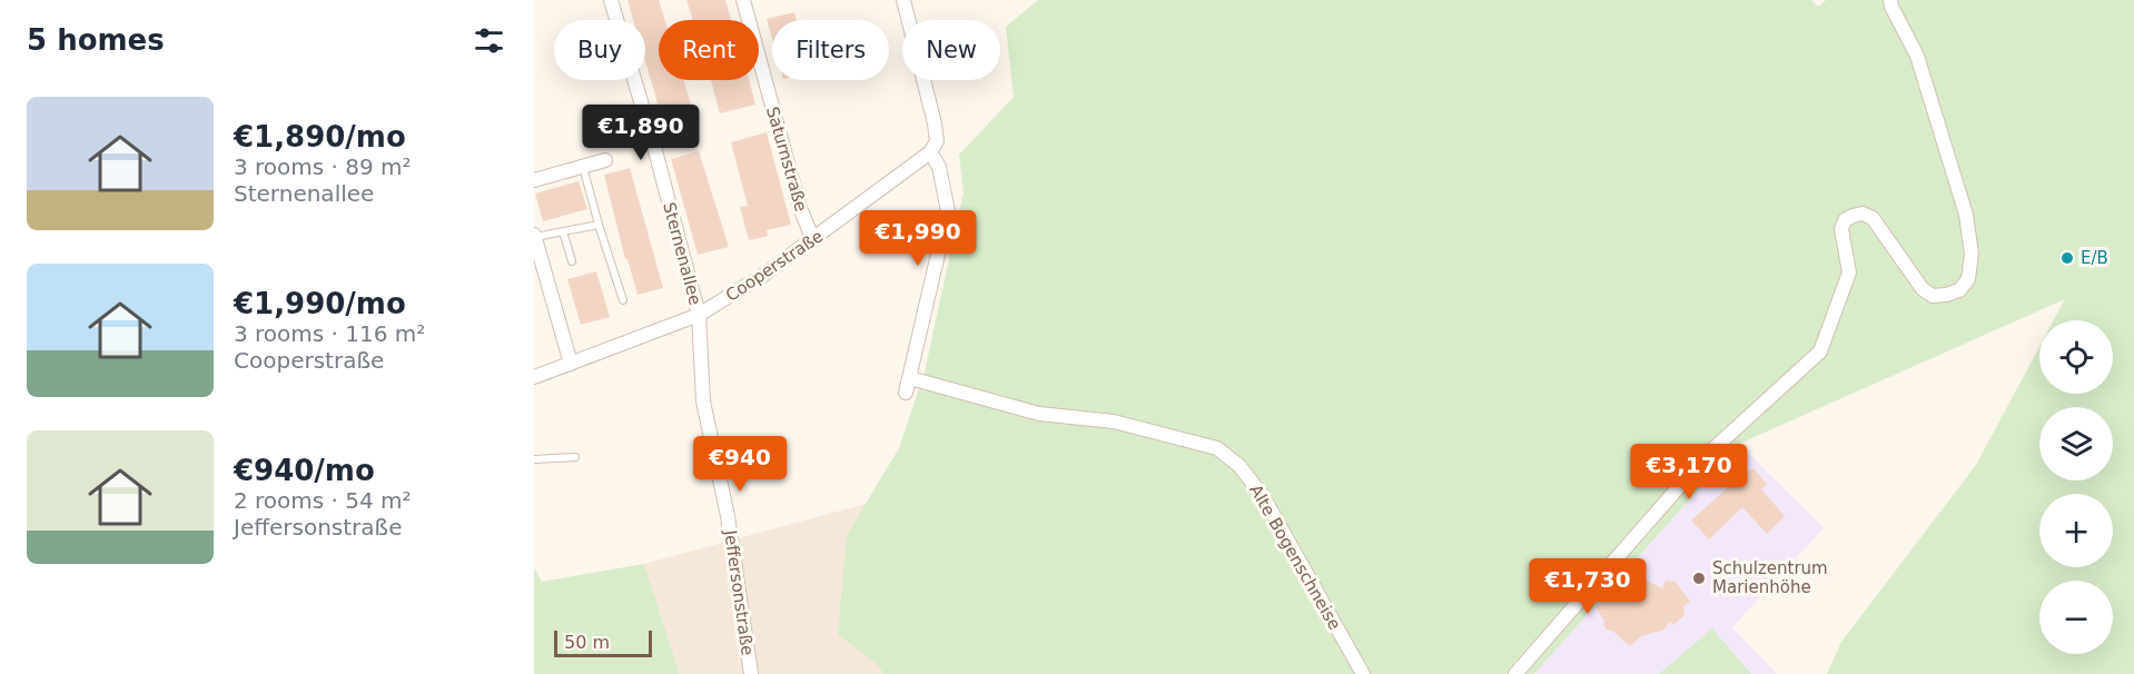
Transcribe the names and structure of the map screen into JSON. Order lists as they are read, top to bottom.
{
  "streets": {
    "street": [
      "Saturnstraße",
      "Sternenallee",
      "Cooperstraße",
      "Alte Bogenschneise",
      "Jeffersonstraße"
    ]
  },
  "crossings": [
    ["Saturnstraße", "Cooperstraße"],
    ["Sternenallee", "Cooperstraße"],
    ["Sternenallee", "Jeffersonstraße"],
    ["Cooperstraße", "Jeffersonstraße"]
  ],
  "places": ["E/B", "Schulzentrum Marienhöhe"],
  "scale_bar": "50 m",
  "page": {
    "heading": "5 homes",
    "chip": [
      "Buy",
      "Rent",
      "Filters",
      "New"
    ],
    "list": [
      {
        "name": "€1,890/mo",
        "note": "3 rooms · 89 m² · Sternenallee"
      },
      {
        "name": "€1,990/mo",
        "note": "3 rooms · 116 m² · Cooperstraße"
      },
      {
        "name": "€940/mo",
        "note": "2 rooms · 54 m² · Jeffersonstraße"
      }
    ],
    "price": [
      "€1,890",
      "€1,990",
      "€940",
      "€3,170",
      "€1,730"
    ],
    "map_buttons": ["+", "−"],
    "scale": "50 m"
  }
}
